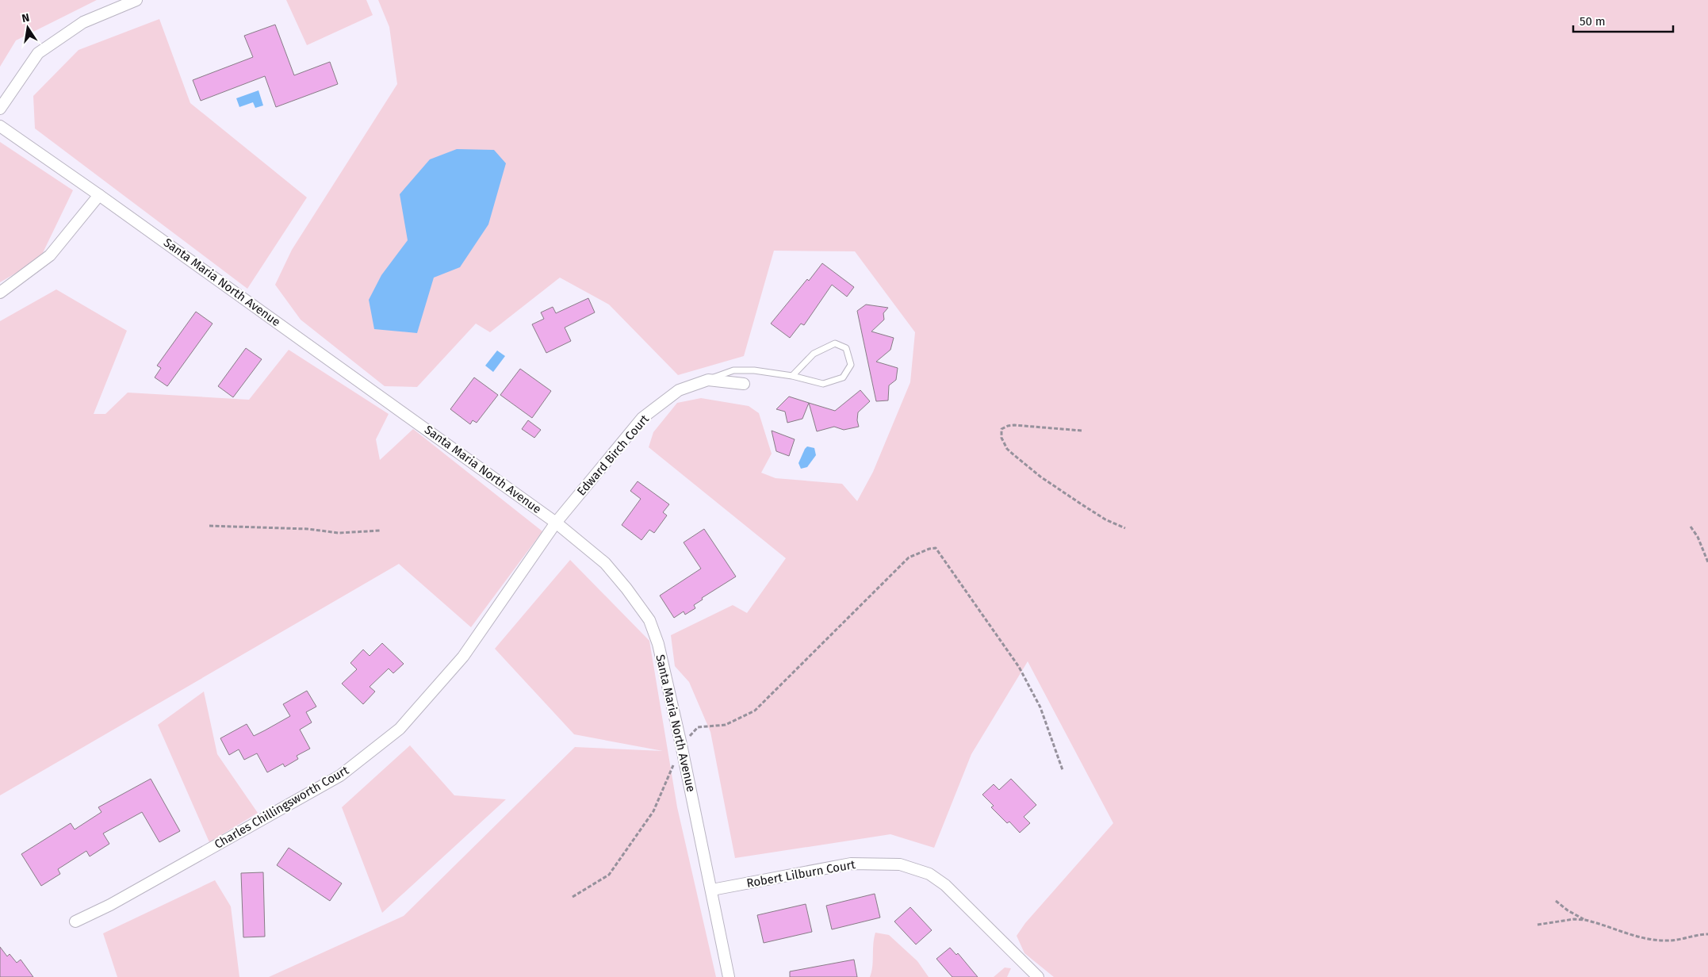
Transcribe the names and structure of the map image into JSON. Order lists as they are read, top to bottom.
{
  "streets": {
    "street": [
      "Santa Maria North Avenue",
      "Edward Birch Court",
      "Charles Chillingsworth Court",
      "Robert Lilburn Court"
    ]
  },
  "crossings": [
    ["Santa Maria North Avenue", "Edward Birch Court"],
    ["Santa Maria North Avenue", "Charles Chillingsworth Court"],
    ["Santa Maria North Avenue", "Robert Lilburn Court"],
    ["Edward Birch Court", "Charles Chillingsworth Court"]
  ],
  "scale_bar": "50 m",
  "north": "top"
}
